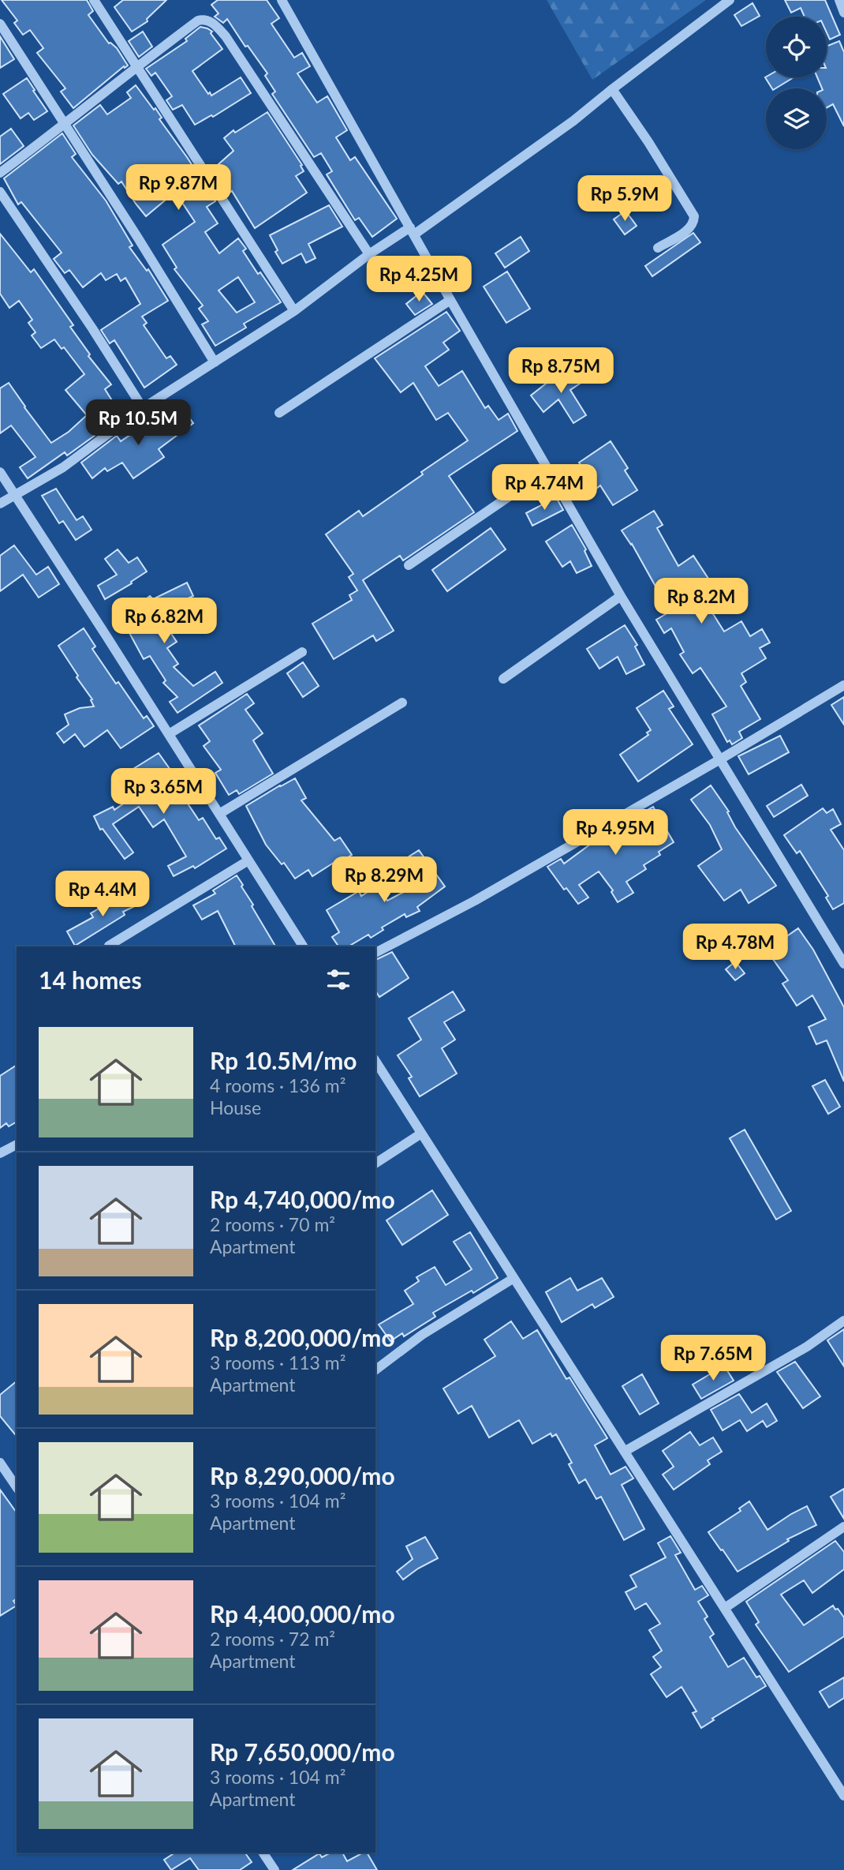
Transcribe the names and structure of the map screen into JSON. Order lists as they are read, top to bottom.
{
  "page": {
    "price": [
      "Rp 9.87M",
      "Rp 5.9M",
      "Rp 4.25M",
      "Rp 8.75M",
      "Rp 10.5M",
      "Rp 4.74M",
      "Rp 8.2M",
      "Rp 6.82M",
      "Rp 3.65M",
      "Rp 4.95M",
      "Rp 8.29M",
      "Rp 4.4M",
      "Rp 4.78M",
      "Rp 7.65M"
    ],
    "heading": "14 homes",
    "list": [
      {
        "name": "Rp 10.5M/mo",
        "note": "4 rooms · 136 m² · House"
      },
      {
        "name": "Rp 4,740,000/mo",
        "note": "2 rooms · 70 m² · Apartment"
      },
      {
        "name": "Rp 8,200,000/mo",
        "note": "3 rooms · 113 m² · Apartment"
      },
      {
        "name": "Rp 8,290,000/mo",
        "note": "3 rooms · 104 m² · Apartment"
      },
      {
        "name": "Rp 4,400,000/mo",
        "note": "2 rooms · 72 m² · Apartment"
      },
      {
        "name": "Rp 7,650,000/mo",
        "note": "3 rooms · 104 m² · Apartment"
      }
    ]
  }
}
